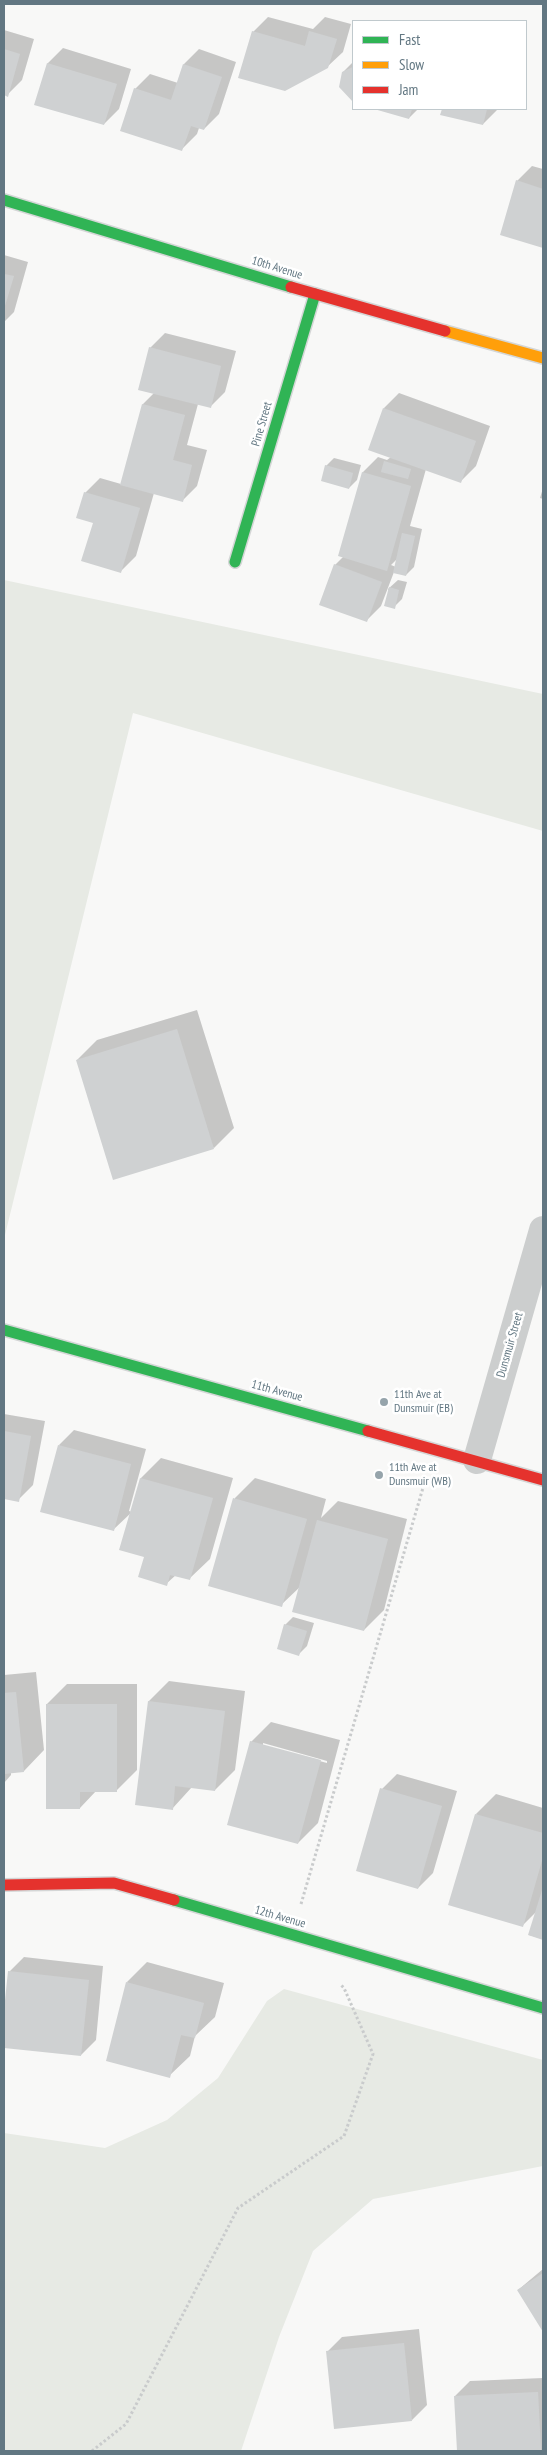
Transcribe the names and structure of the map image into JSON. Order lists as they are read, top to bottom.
{
  "streets": {
    "street": [
      "10th Avenue",
      "Pine Street",
      "Dunsmuir Street",
      "11th Avenue",
      "12th Avenue"
    ]
  },
  "crossings": [
    ["10th Avenue", "Pine Street"],
    ["Dunsmuir Street", "11th Avenue"]
  ],
  "places": ["11th Ave at Dunsmuir (EB)", "11th Ave at Dunsmuir (WB)"],
  "legend": ["Fast", "Slow", "Jam"]
}
